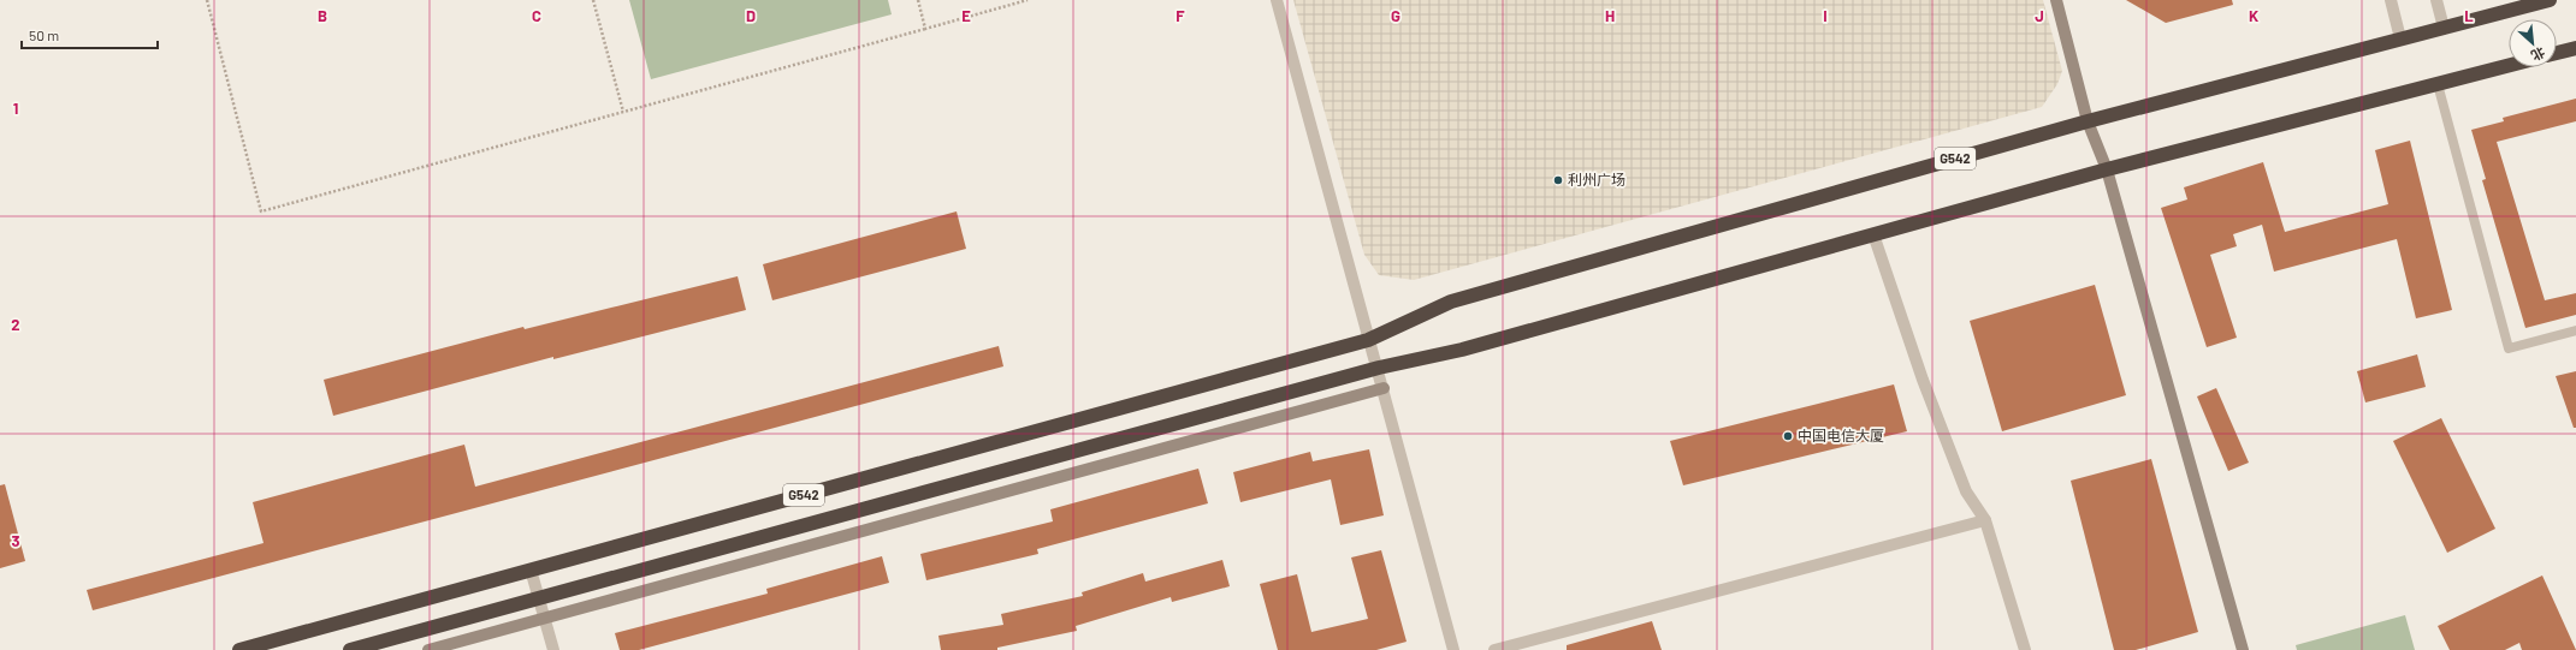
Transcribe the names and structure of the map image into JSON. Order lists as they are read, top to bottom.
{
  "streets": {
    "highway": ["G542"]
  },
  "places": ["利州广场", "中国电信大厦"],
  "scale_bar": "50 m",
  "north": "bottom right",
  "grid": {
    "columns": [
      "B",
      "C",
      "D",
      "E",
      "F",
      "G",
      "H",
      "I",
      "J",
      "K",
      "L"
    ],
    "rows": ["1", "2", "3"]
  }
}
